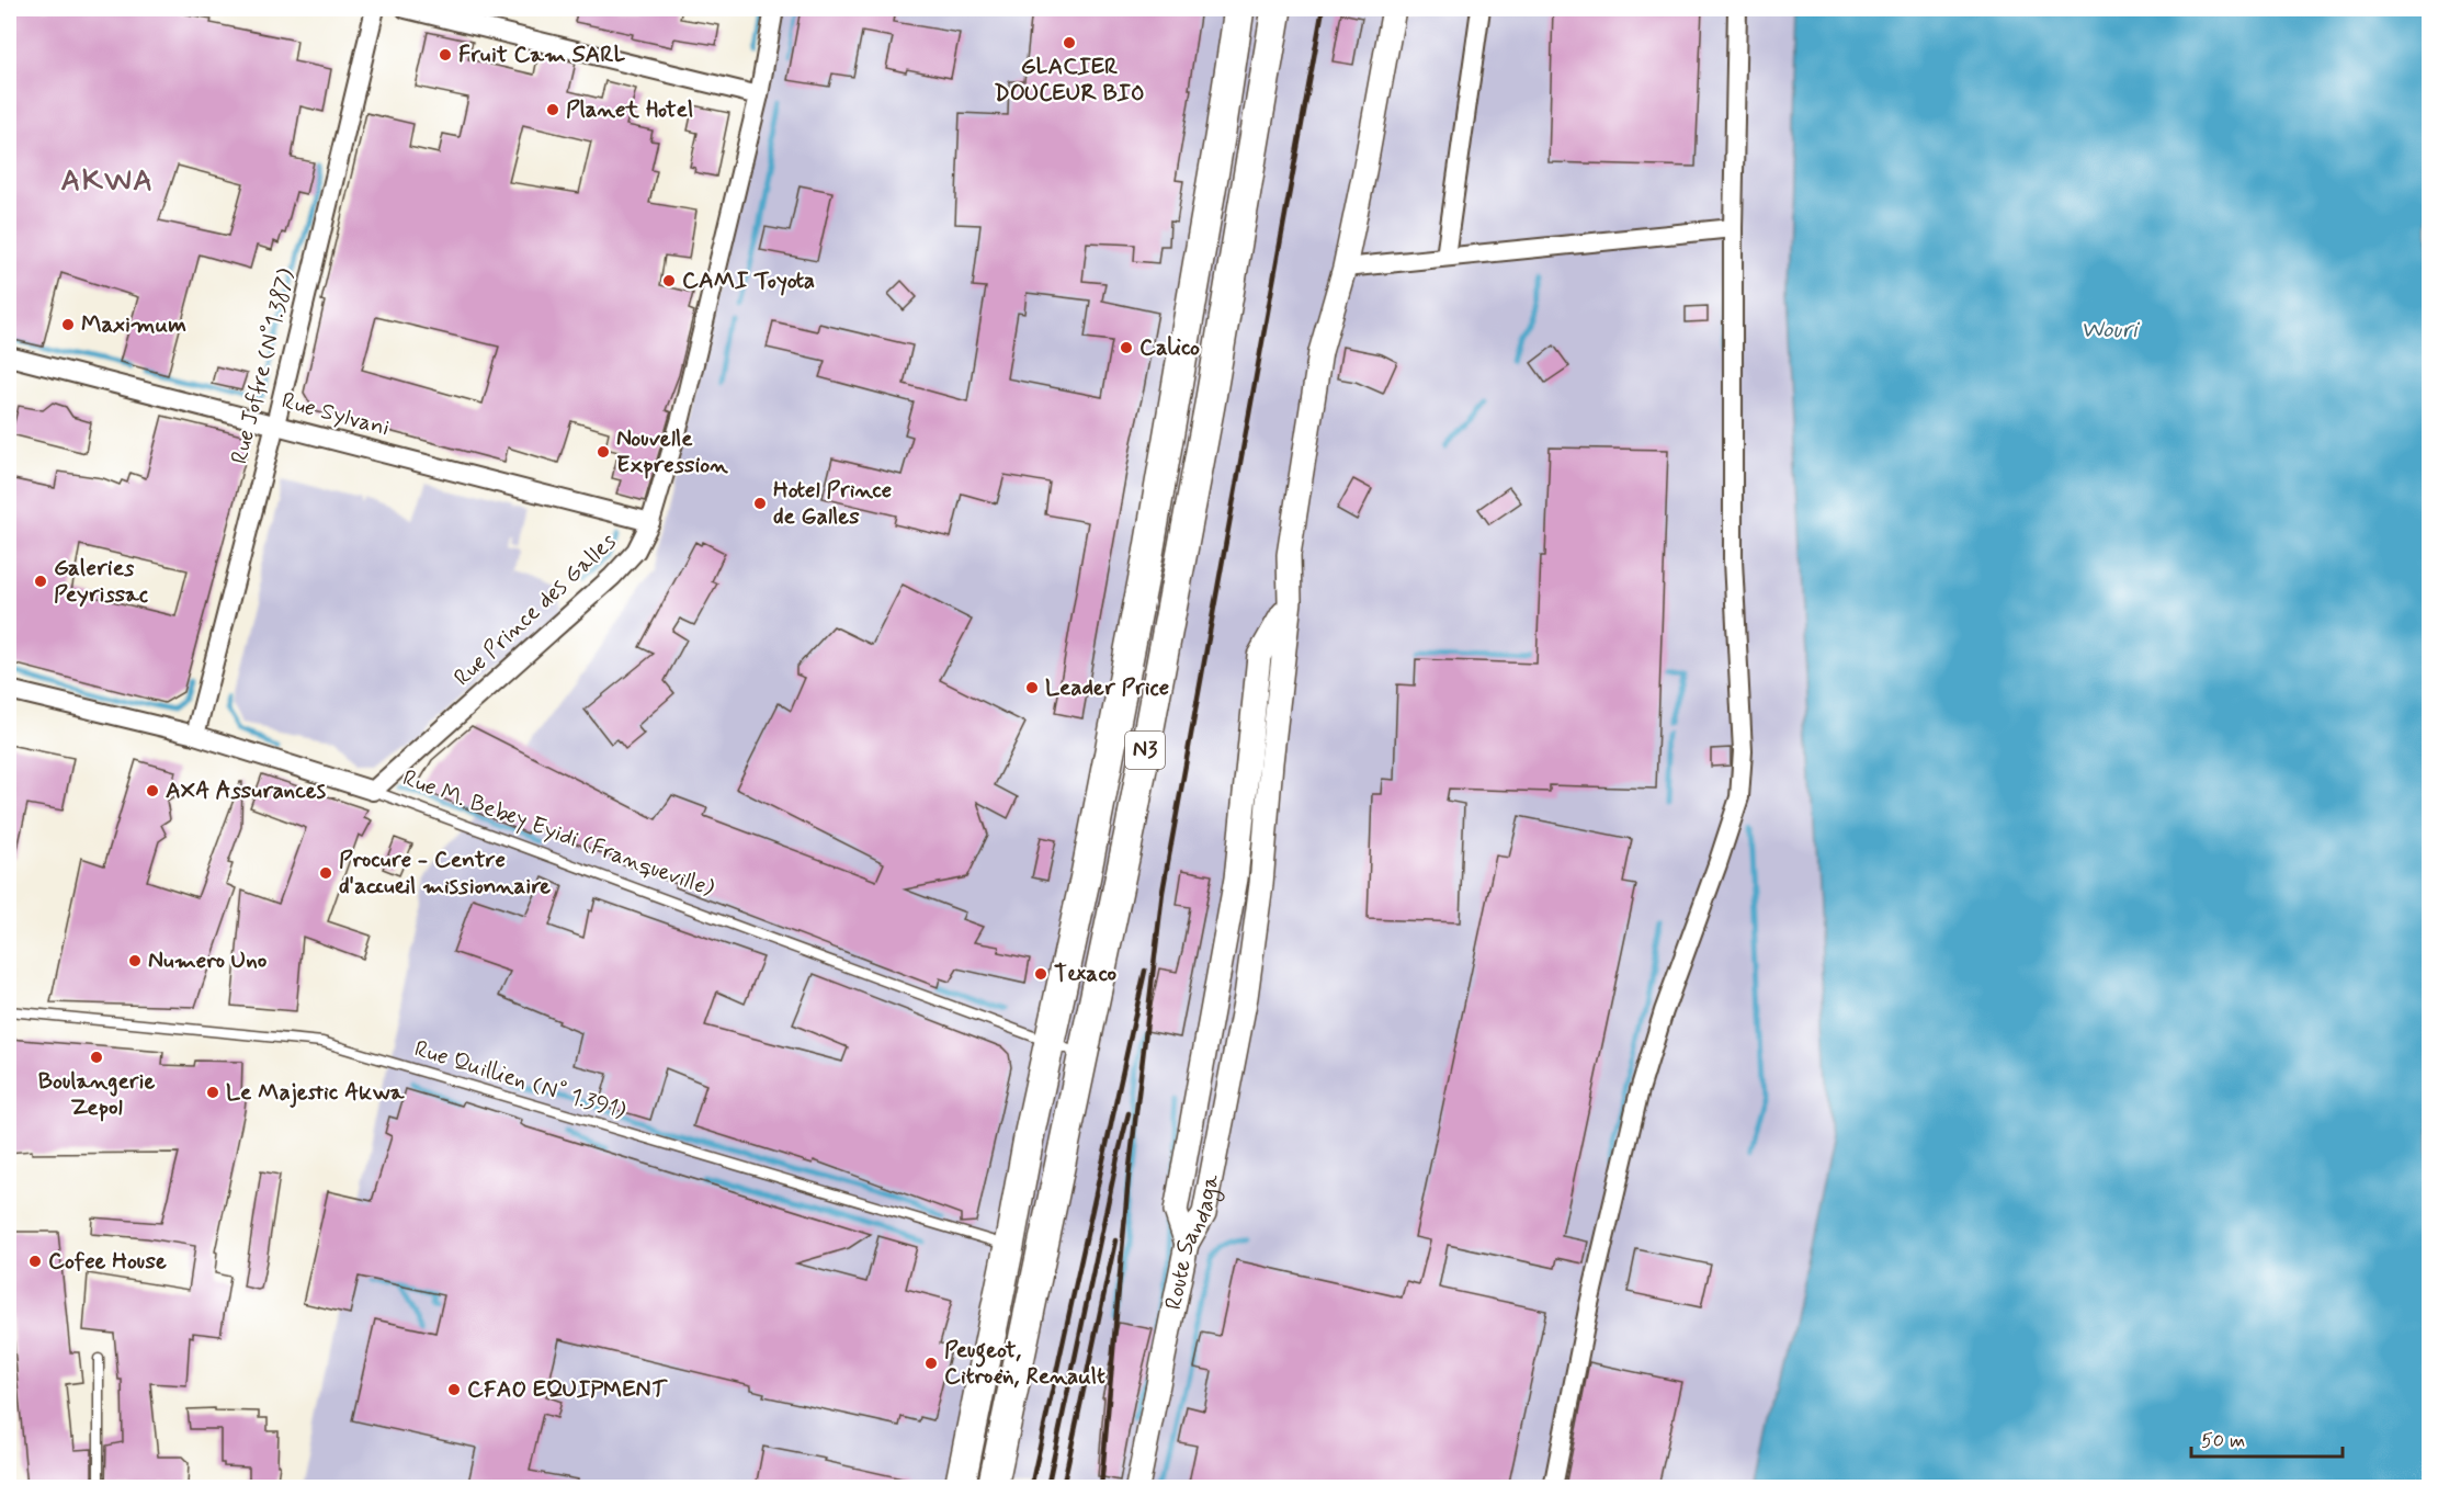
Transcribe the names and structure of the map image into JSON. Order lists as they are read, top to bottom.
{
  "streets": {
    "highway": ["N3"],
    "street": [
      "Rue Joffre (N°1.387)",
      "Rue Sylvani",
      "Rue Prince des Galles",
      "Rue M. Bebey Eyidi (Franqueville)",
      "Route Sandaga"
    ],
    "lane": ["Rue Quillien (N° 1.391)"]
  },
  "crossings": [
    ["Rue Joffre (N°1.387)", "Rue Sylvani"],
    ["Rue Joffre (N°1.387)", "Rue M. Bebey Eyidi (Franqueville)"],
    ["Rue Sylvani", "Rue Prince des Galles"],
    ["Rue Prince des Galles", "Rue M. Bebey Eyidi (Franqueville)"],
    ["N3", "Rue M. Bebey Eyidi (Franqueville)"],
    ["N3", "Rue Quillien (N° 1.391)"]
  ],
  "districts": ["AKWA"],
  "water": ["Wouri"],
  "places": [
    "GLACIER DOUCEUR BIO",
    "Fruit Cam SARL",
    "Planet Hotel",
    "CAMI Toyota",
    "Maximum",
    "Calico",
    "Nouvelle Expression",
    "Hotel Prince de Galles",
    "Galeries Peyrissac",
    "Leader Price",
    "AXA Assurances",
    "Procure - Centre d'accueil missionnaire",
    "Numero Uno",
    "Texaco",
    "Boulangerie Zepol",
    "Le Majestic Akwa",
    "Cofee House",
    "Peugeot, Citroën, Renault",
    "CFAO EQUIPMENT"
  ],
  "scale_bar": "50 m"
}
